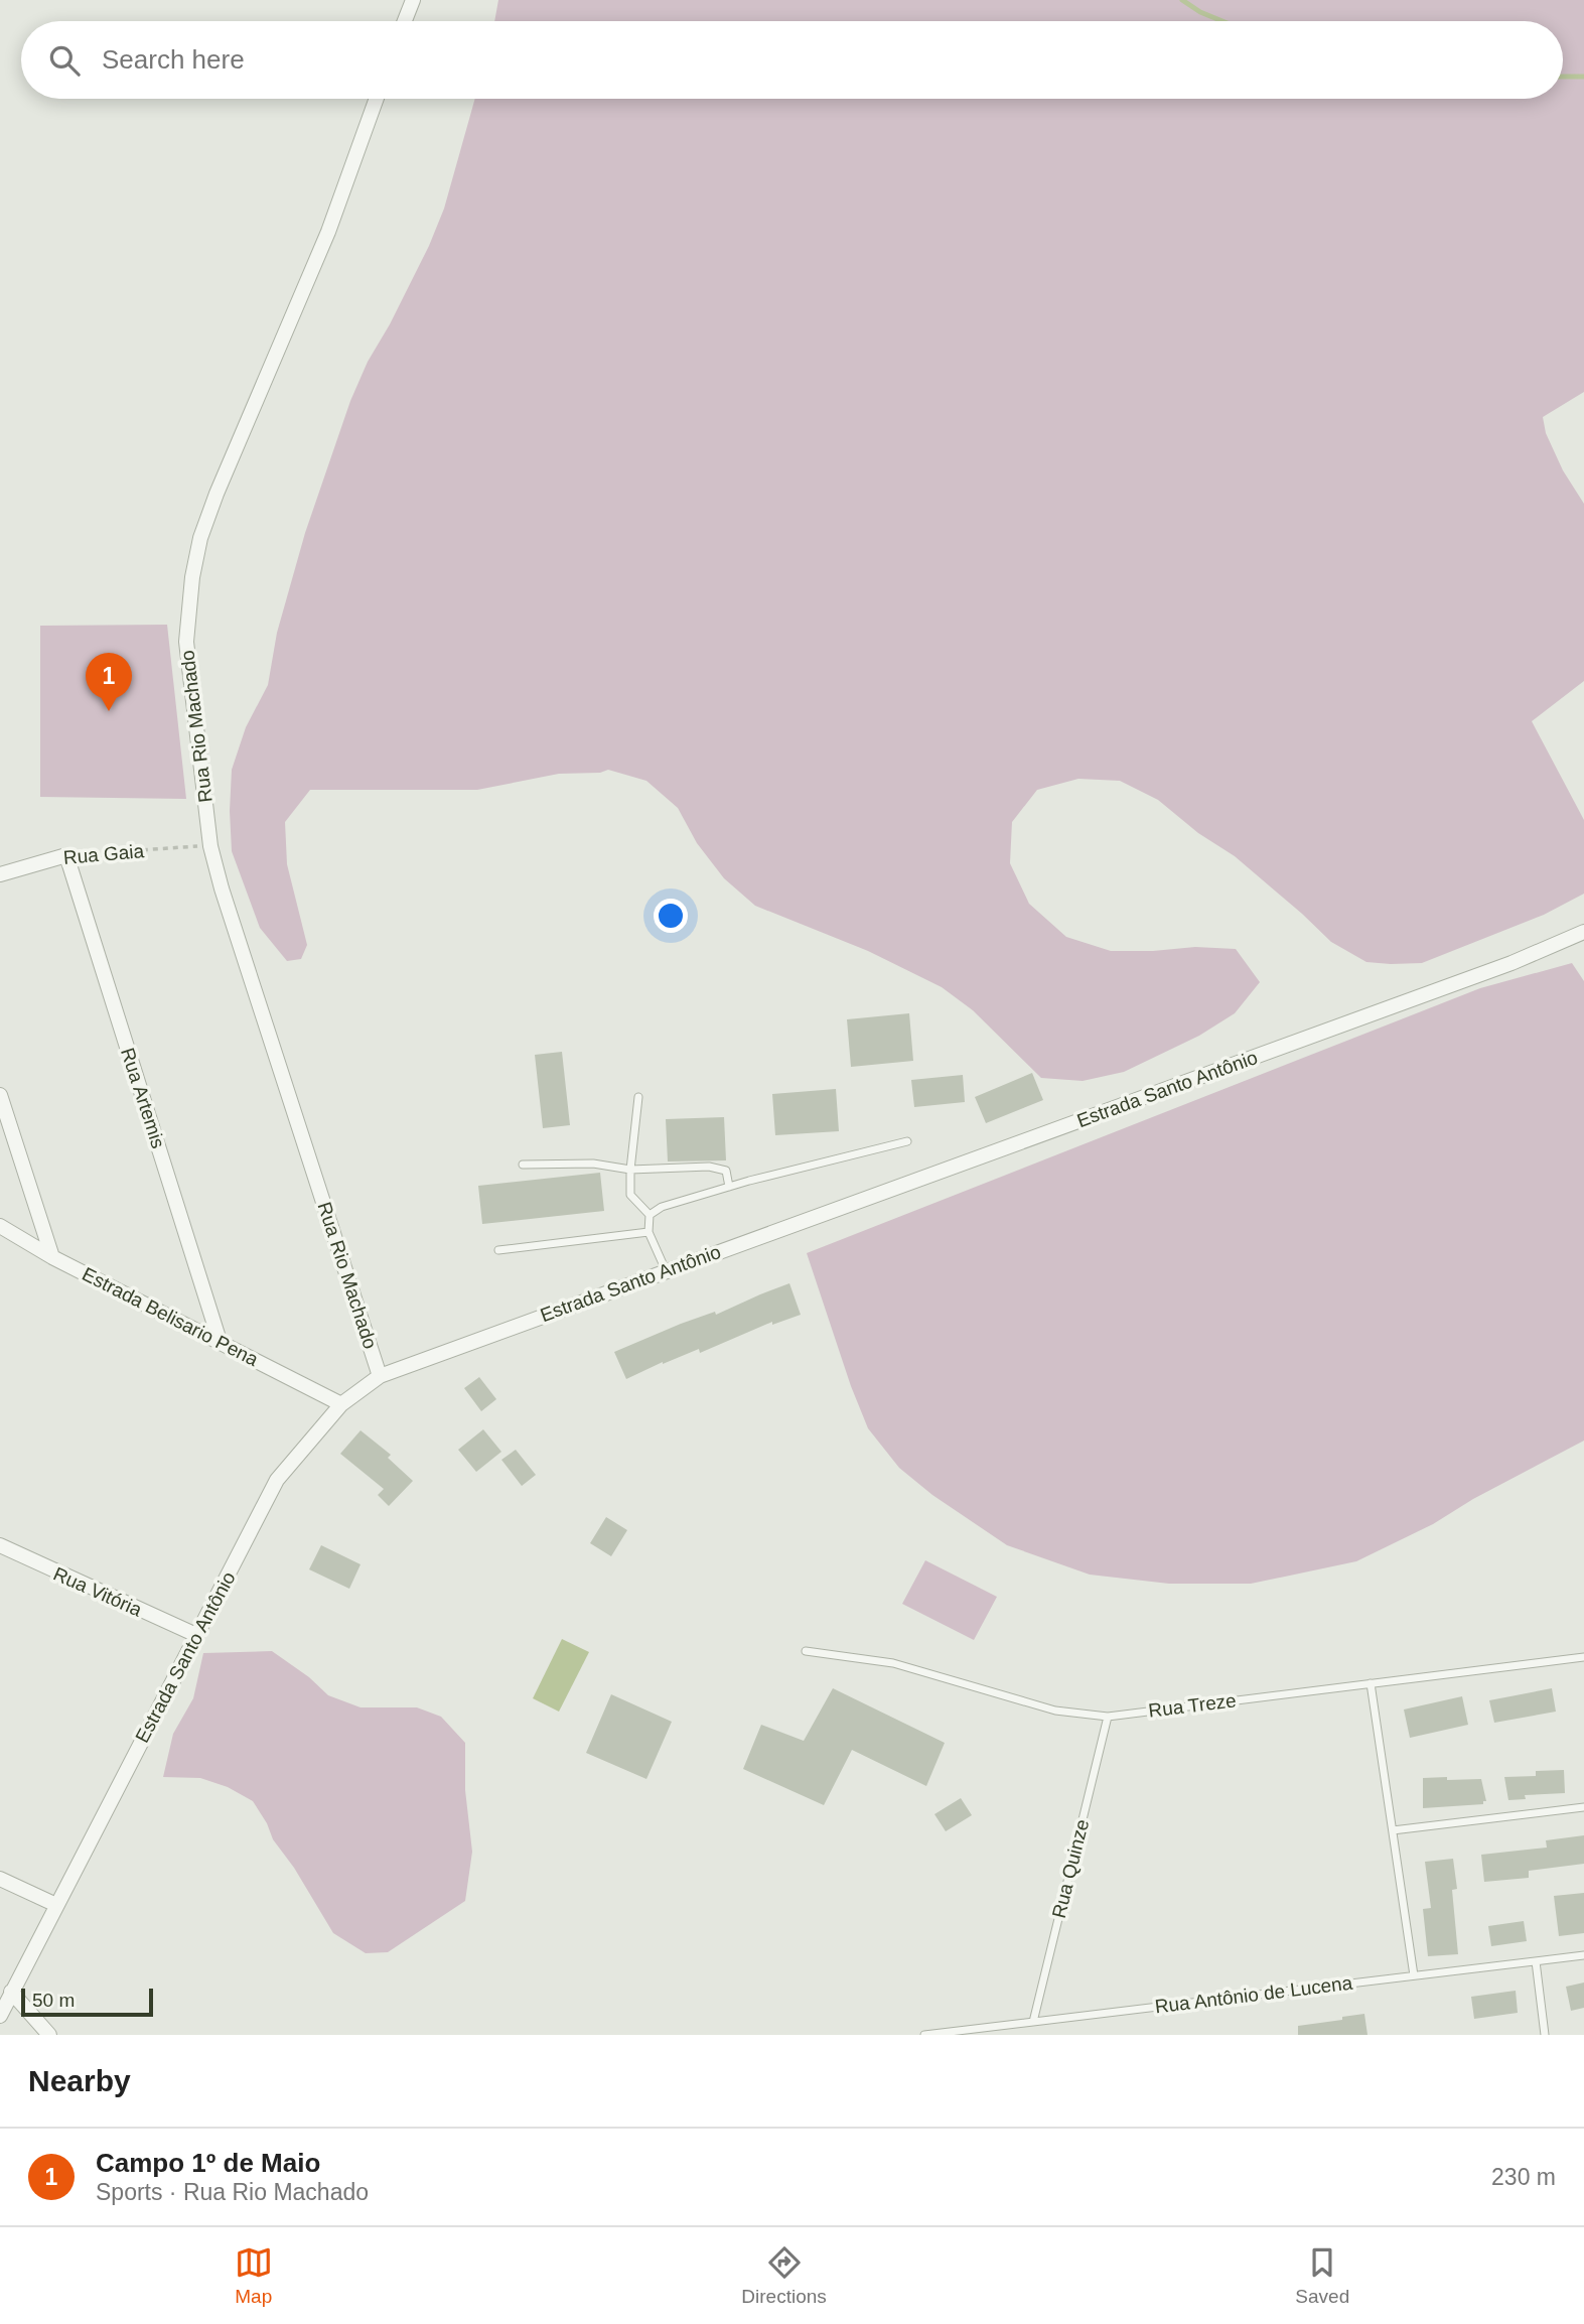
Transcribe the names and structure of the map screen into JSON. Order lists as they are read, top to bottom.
{
  "streets": {
    "street": [
      "Rua Rio Machado",
      "Rua Gaia",
      "Estrada Santo Antônio",
      "Rua Artemis",
      "Estrada Belisario Pena",
      "Rua Vitória"
    ],
    "lane": ["Rua Treze", "Rua Quinze", "Rua Antônio de Lucena"]
  },
  "crossings": [
    ["Rua Rio Machado", "Rua Gaia"],
    ["Rua Rio Machado", "Estrada Santo Antônio"],
    ["Rua Gaia", "Rua Artemis"],
    ["Estrada Santo Antônio", "Estrada Belisario Pena"],
    ["Estrada Santo Antônio", "Rua Vitória"],
    ["Rua Artemis", "Estrada Belisario Pena"],
    ["Rua Treze", "Rua Quinze"],
    ["Rua Quinze", "Rua Antônio de Lucena"]
  ],
  "scale_bar": "50 m",
  "page": {
    "search": "Search here",
    "pins": "1",
    "scale": "50 m",
    "heading": "Nearby",
    "list": [
      {
        "mark": "1",
        "name": "Campo 1º de Maio",
        "note": "Sports · Rua Rio Machado",
        "value": "230 m"
      }
    ],
    "nav": ["Map", "Directions", "Saved"]
  }
}
